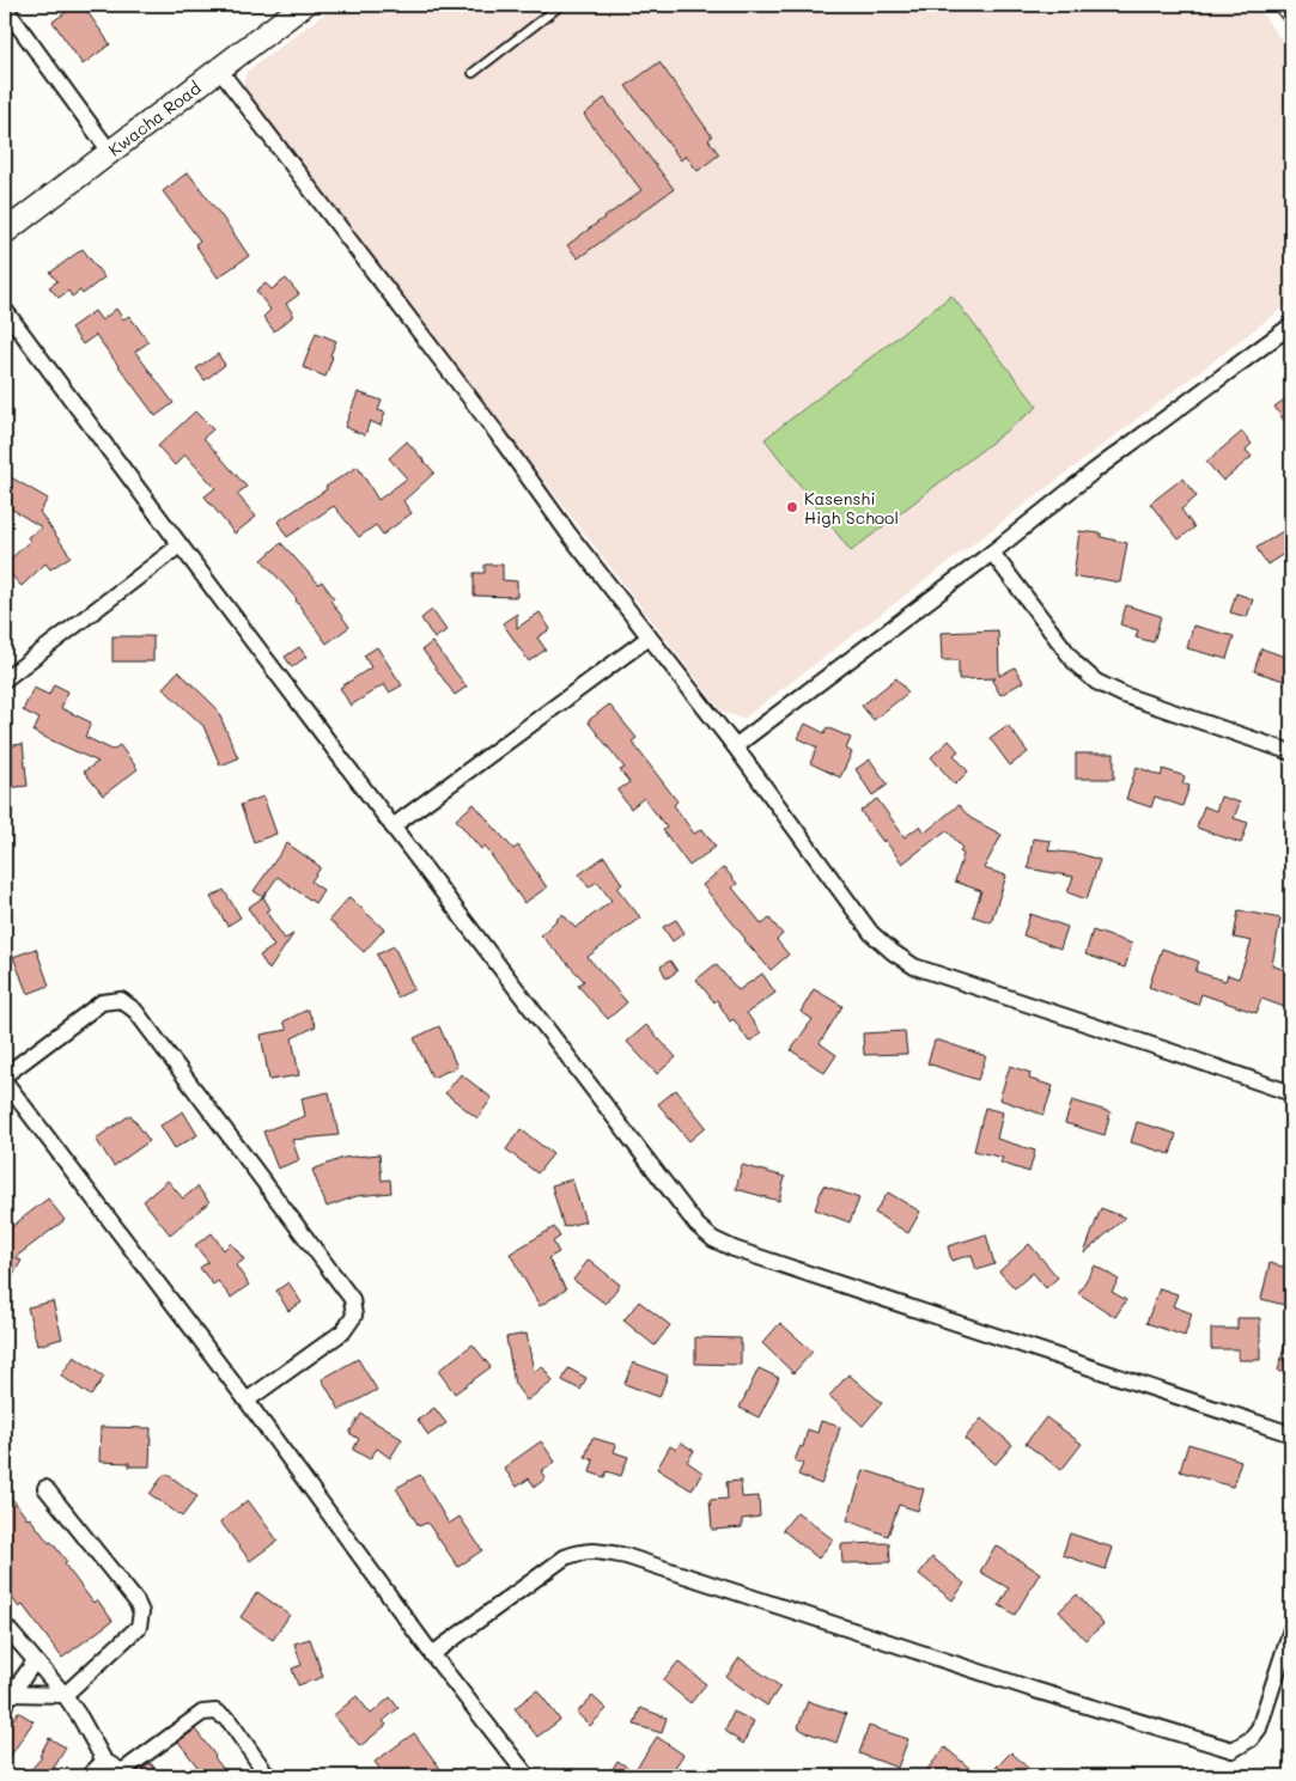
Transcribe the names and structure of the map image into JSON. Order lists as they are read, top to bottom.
{
  "streets": {
    "main road": ["Kwacha Road"]
  },
  "places": ["Kasenshi High School"]
}
